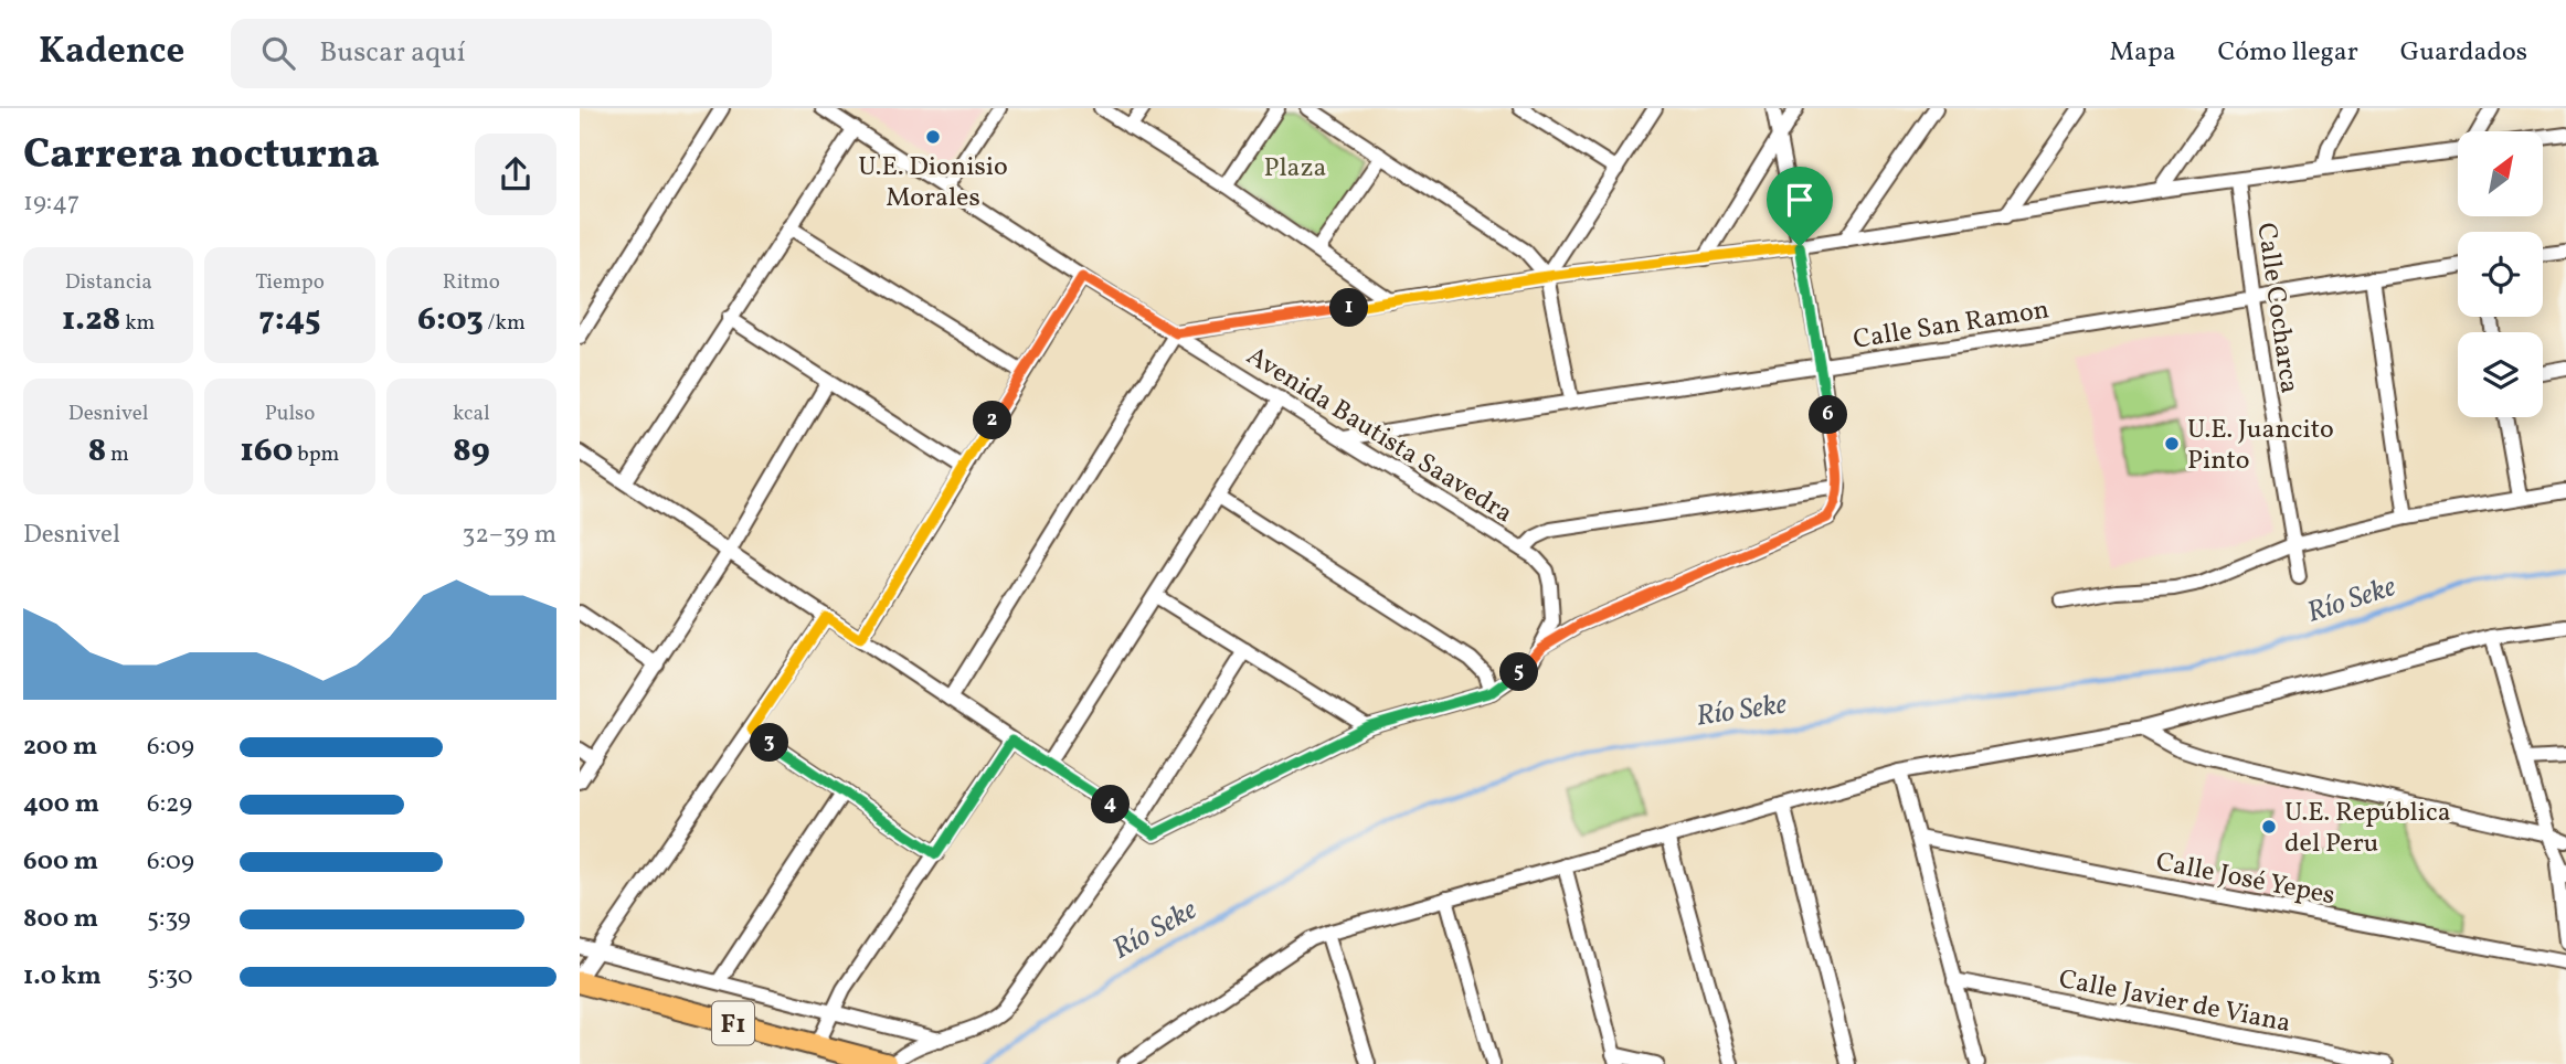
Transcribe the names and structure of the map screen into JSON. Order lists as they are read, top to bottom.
{
  "streets": {
    "highway": ["F1"],
    "street": [
      "Calle Cocharca",
      "Calle San Ramon",
      "Avenida Bautista Saavedra",
      "Calle José Yepes",
      "Calle Javier de Viana"
    ]
  },
  "crossings": [
    ["Calle Cocharca", "Calle San Ramon"],
    ["Calle San Ramon", "Avenida Bautista Saavedra"]
  ],
  "water": ["Río Seke"],
  "parks": ["Plaza"],
  "places": ["U.E. Dionisio Morales", "U.E. Juancito Pinto", "U.E. República del Peru"],
  "north": "top right",
  "page": {
    "header": "Kadence",
    "search": "Buscar aquí",
    "nav": ["Mapa", "Cómo llegar", "Guardados"],
    "heading": ["Carrera nocturna", "19:47"],
    "stats": [
      ["Distancia", "1.28 km"],
      ["Tiempo", "7:45"],
      ["Ritmo", "6:03 /km"],
      ["Desnivel", "8 m"],
      ["Pulso", "160 bpm"],
      ["kcal", "89"]
    ],
    "pins": [
      "1",
      "6",
      "2",
      "5",
      "3",
      "4"
    ],
    "chart": ["Desnivel", "32–39 m"],
    "list": [
      {
        "name": "200 m",
        "note": "6:09"
      },
      {
        "name": "400 m",
        "note": "6:29"
      },
      {
        "name": "600 m",
        "note": "6:09"
      },
      {
        "name": "800 m",
        "note": "5:39"
      },
      {
        "name": "1.0 km",
        "note": "5:30"
      }
    ]
  }
}
